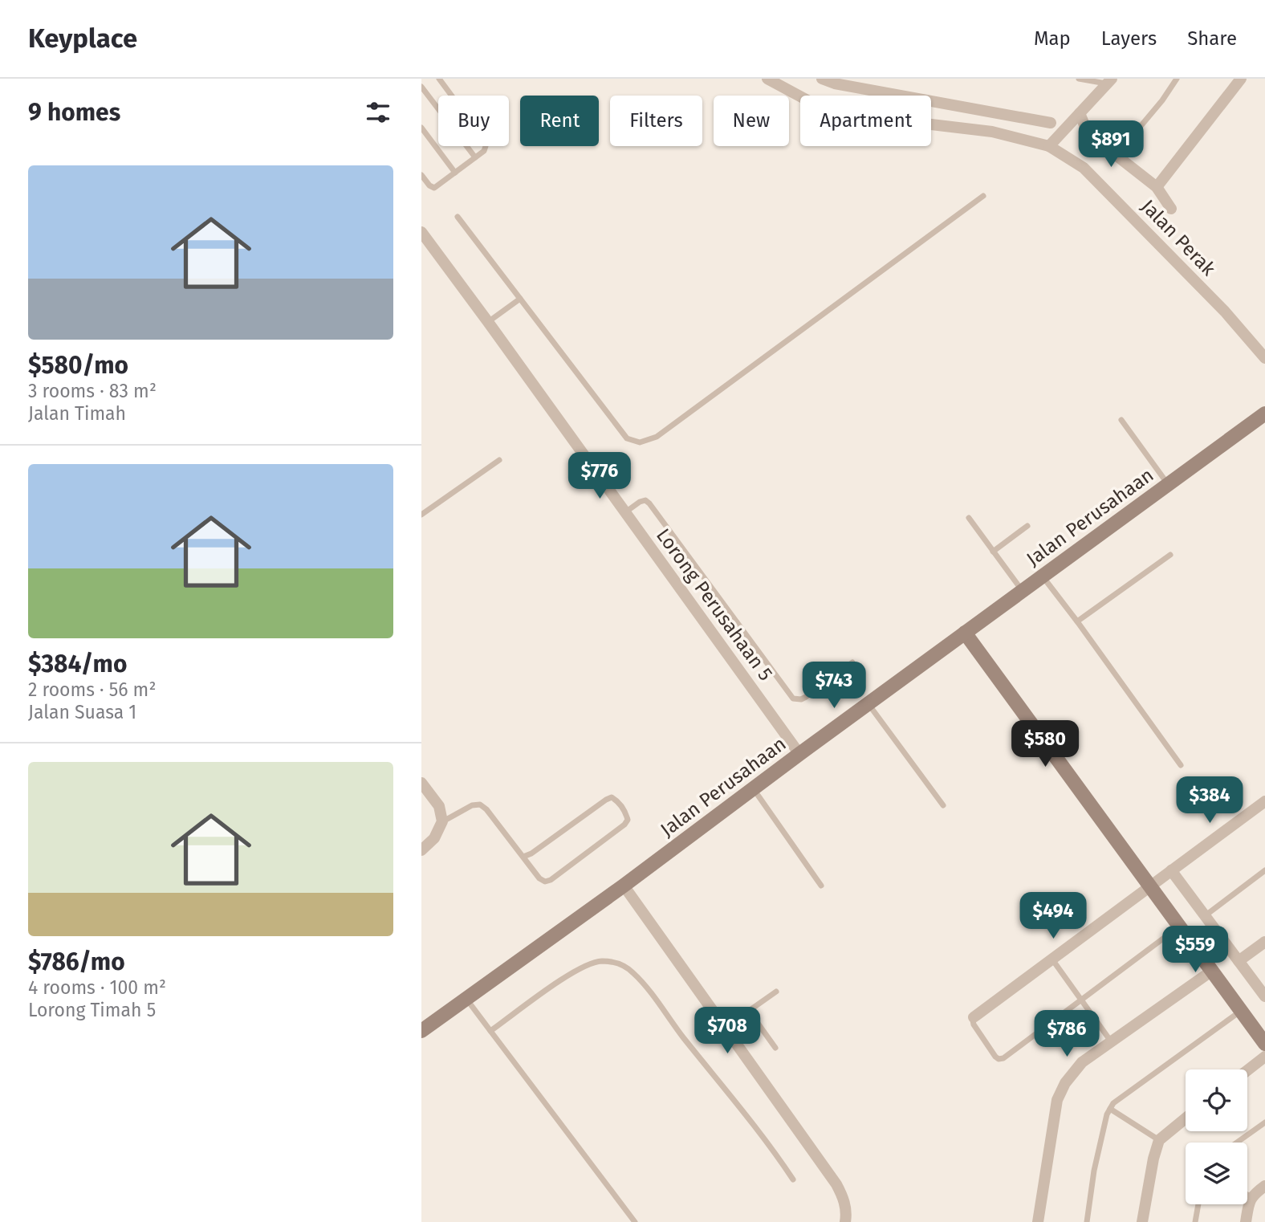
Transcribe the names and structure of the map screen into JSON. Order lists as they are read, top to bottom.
{
  "streets": {
    "main road": ["Jalan Perusahaan"],
    "street": ["Jalan Perak", "Lorong Perusahaan 5"]
  },
  "crossings": [
    ["Jalan Perusahaan", "Lorong Perusahaan 5"]
  ],
  "page": {
    "header": "Keyplace",
    "nav": ["Map", "Layers", "Share"],
    "heading": "9 homes",
    "chip": [
      "Buy",
      "Rent",
      "Filters",
      "New",
      "Apartment"
    ],
    "price": [
      "$891",
      "$776",
      "$743",
      "$580",
      "$384",
      "$494",
      "$559",
      "$708",
      "$786"
    ],
    "list": [
      {
        "name": "$580/mo",
        "note": "3 rooms · 83 m² · Jalan Timah"
      },
      {
        "name": "$384/mo",
        "note": "2 rooms · 56 m² · Jalan Suasa 1"
      },
      {
        "name": "$786/mo",
        "note": "4 rooms · 100 m² · Lorong Timah 5"
      }
    ]
  }
}
